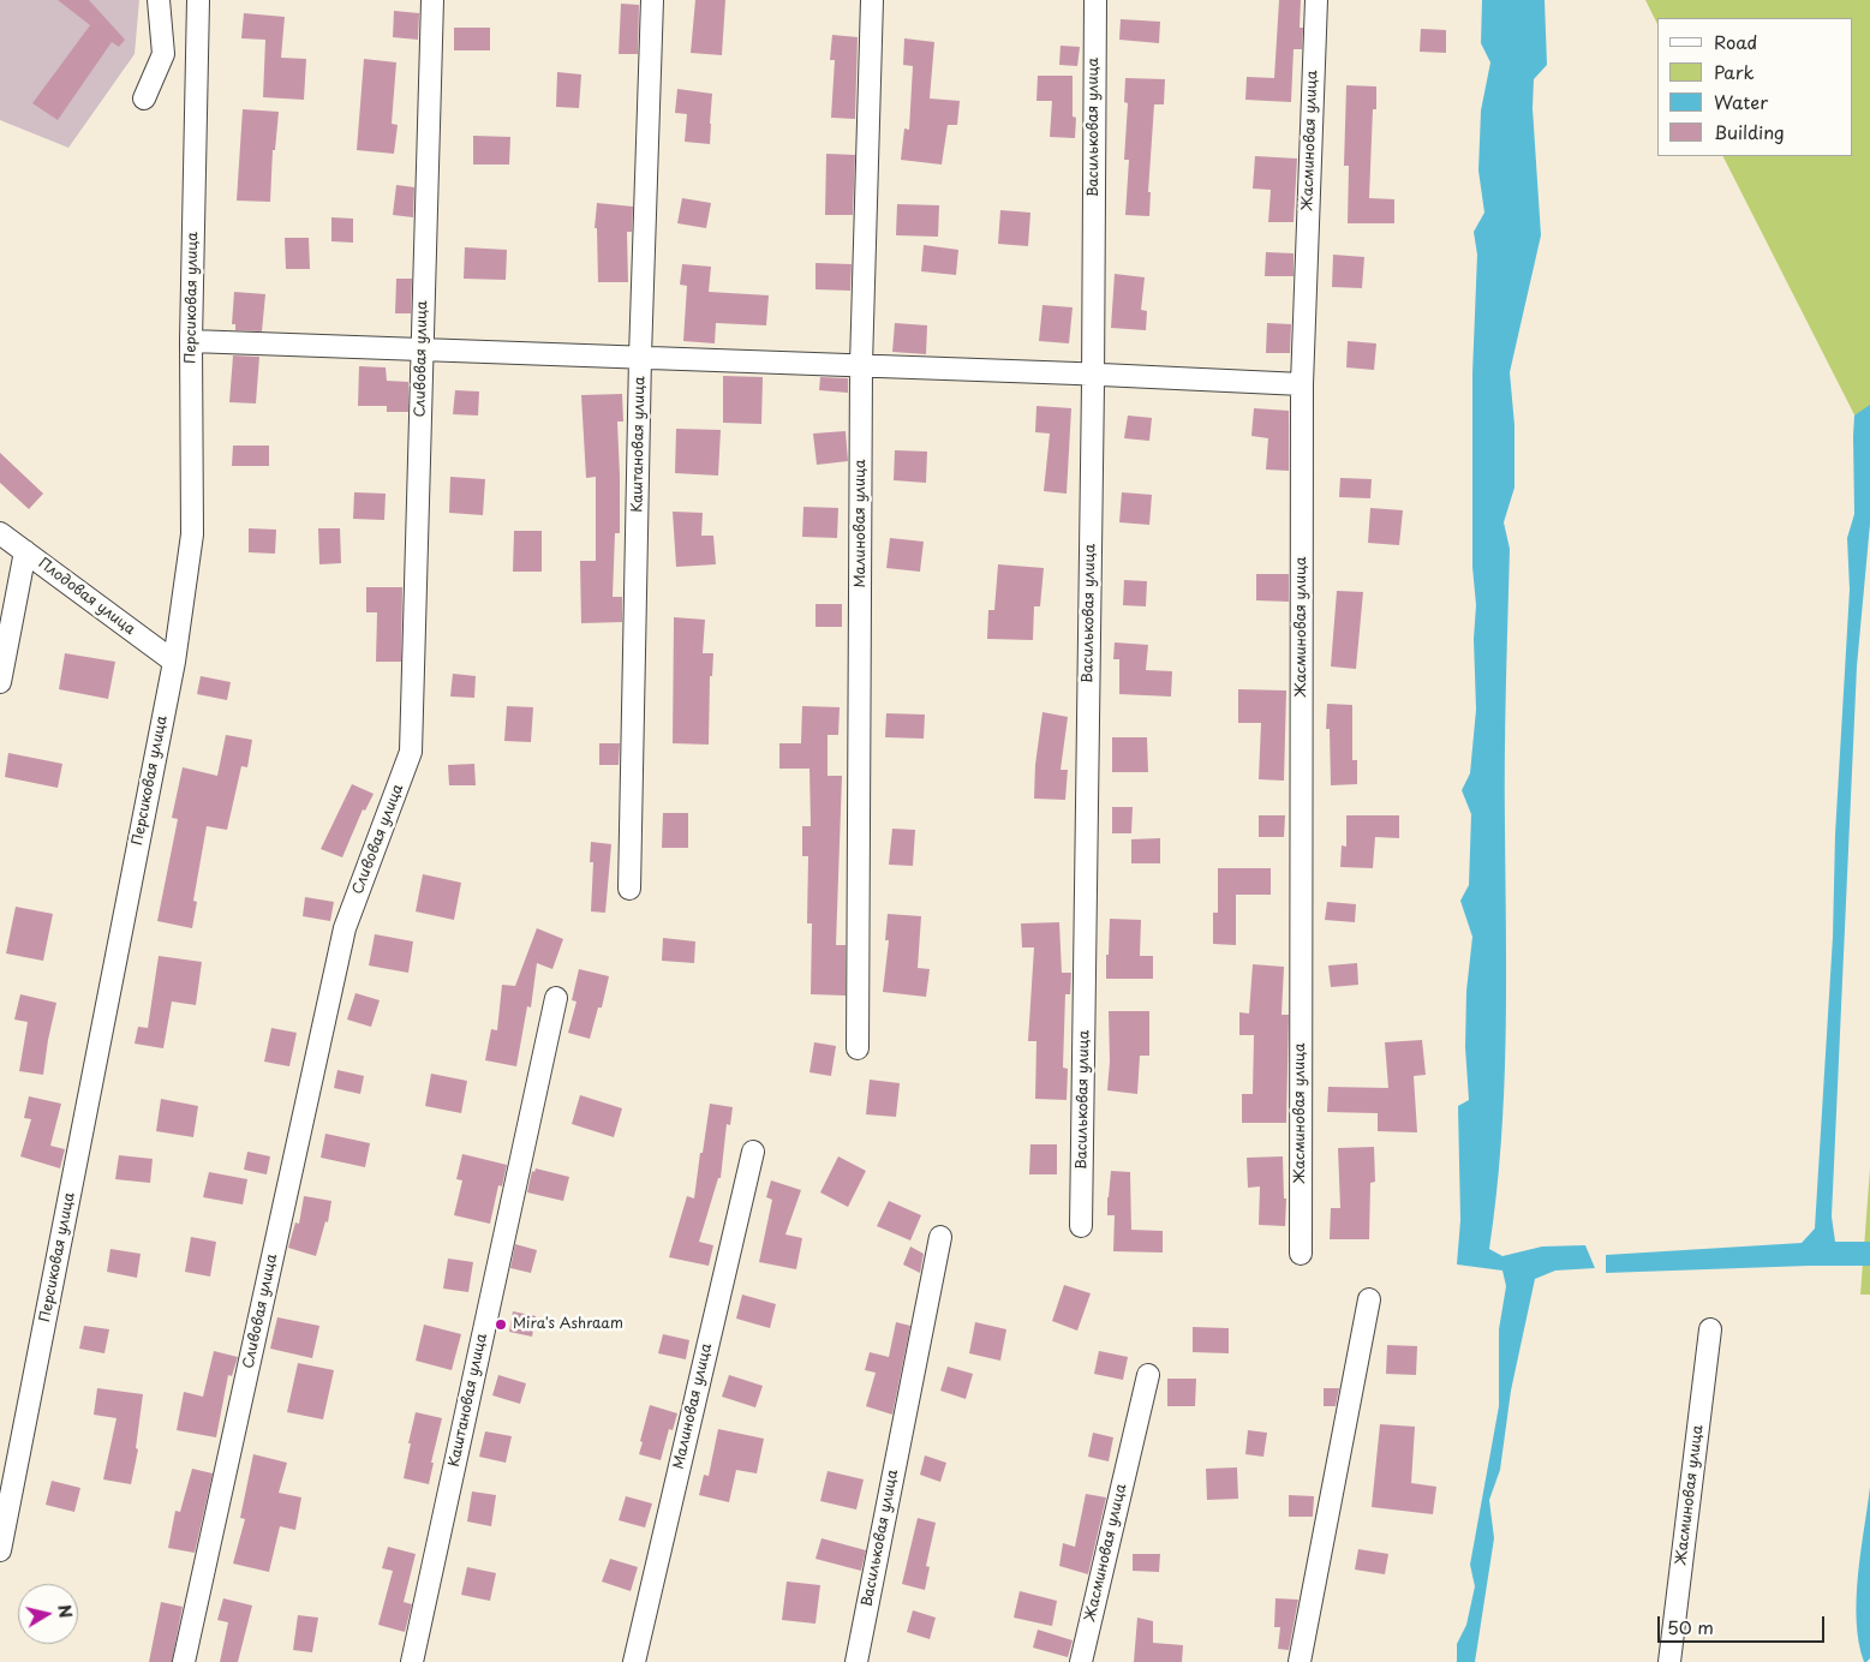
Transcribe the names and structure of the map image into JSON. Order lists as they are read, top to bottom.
{
  "streets": {
    "street": [
      "Васильковая улица",
      "Жасминовая улица",
      "Персиковая улица",
      "Сливовая улица",
      "Каштановая улица",
      "Малиновая улица",
      "Плодовая улица"
    ]
  },
  "crossings": [
    ["Персиковая улица", "Плодовая улица"]
  ],
  "places": ["Mira's Ashraam"],
  "legend": [
    "Road",
    "Park",
    "Water",
    "Building"
  ],
  "scale_bar": "50 m",
  "north": "right"
}
